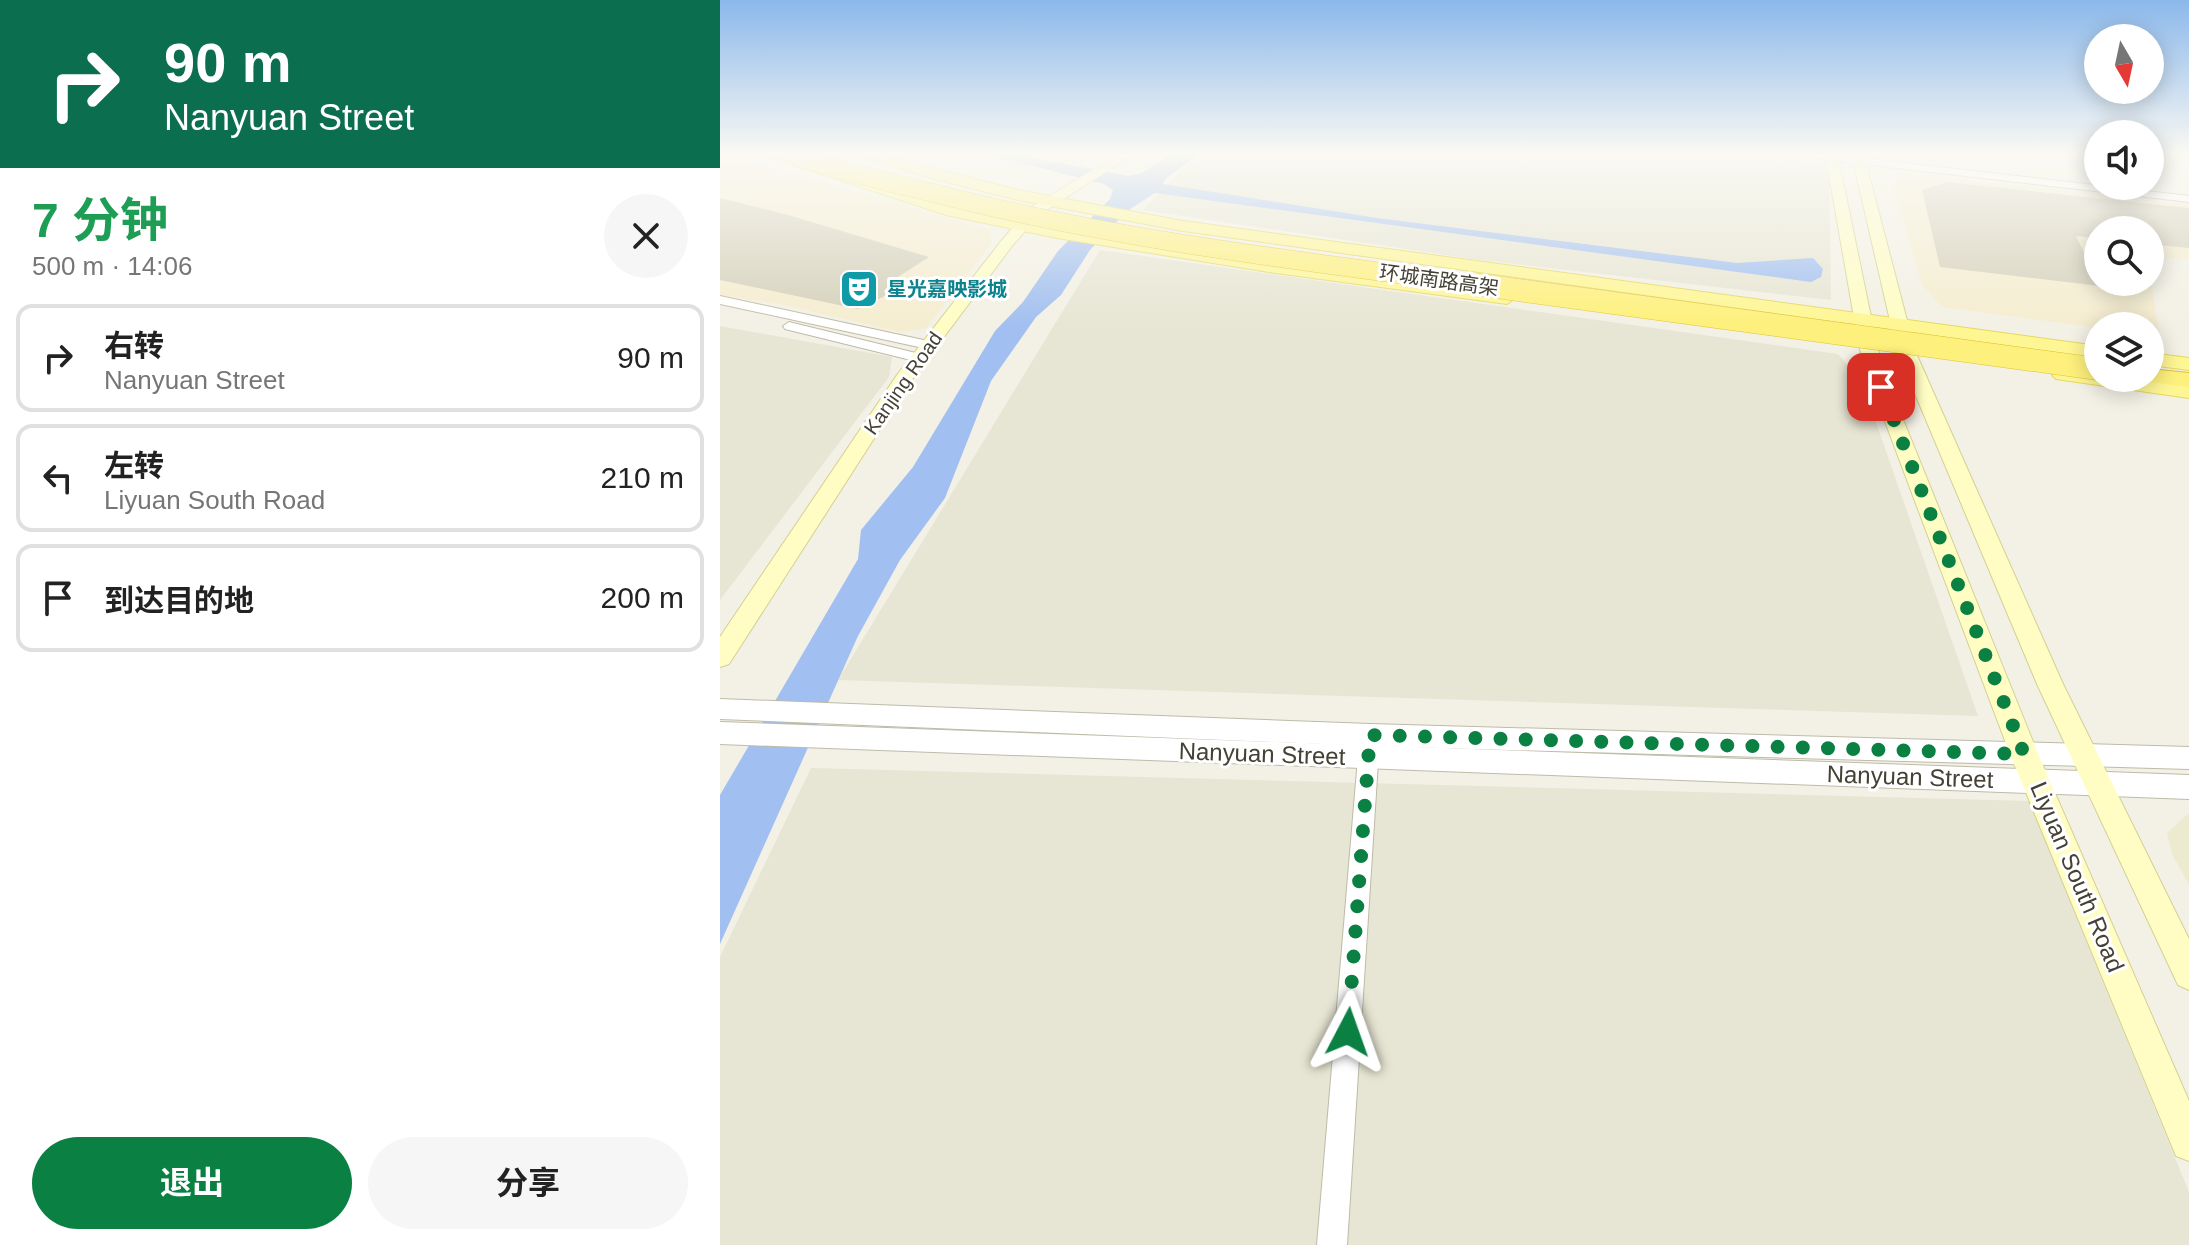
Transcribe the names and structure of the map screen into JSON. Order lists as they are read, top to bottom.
{
  "streets": {
    "highway": ["环城南路高架"],
    "main road": ["Kanjing Road", "Liyuan South Road"],
    "street": ["Nanyuan Street"]
  },
  "crossings": [
    ["Nanyuan Street", "Liyuan South Road"]
  ],
  "places": {
    "theatre": ["星光嘉映影城"]
  },
  "north": "bottom",
  "page": {
    "turn": ["90 m", "Nanyuan Street"],
    "heading": ["7 分钟", "500 m · 14:06"],
    "list": [
      {
        "name": "右转",
        "note": "Nanyuan Street",
        "value": "90 m"
      },
      {
        "name": "左转",
        "note": "Liyuan South Road",
        "value": "210 m"
      },
      {
        "name": "到达目的地",
        "value": "200 m"
      }
    ],
    "buttons": ["退出", "分享"]
  }
}
